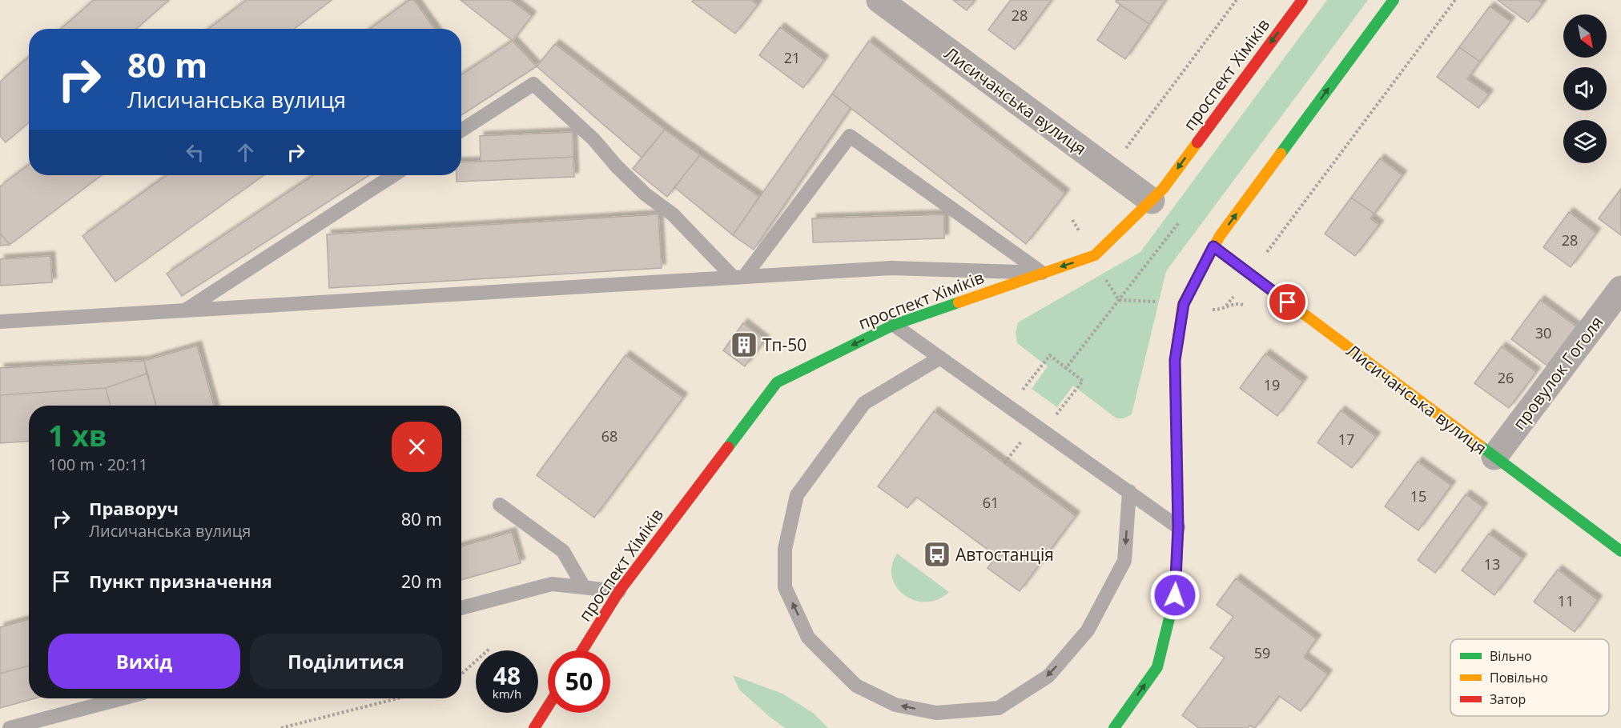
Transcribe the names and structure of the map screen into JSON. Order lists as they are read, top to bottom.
{
  "streets": {
    "main road": ["проспект Хіміків", "Лисичанська вулиця"],
    "street": ["провулок Гоголя"]
  },
  "crossings": [
    ["проспект Хіміків", "Лисичанська вулиця"],
    ["Лисичанська вулиця", "провулок Гоголя"]
  ],
  "places": {
    "building": ["Тп-50"],
    "bus stop": ["Автостанція"]
  },
  "house_numbers": [
    "28",
    "21",
    "28",
    "30",
    "26",
    "19",
    "68",
    "17",
    "15",
    "61",
    "13",
    "11",
    "59"
  ],
  "legend": ["Вільно", "Повільно", "Затор"],
  "north": "bottom right",
  "page": {
    "turn": ["80 m", "Лисичанська вулиця"],
    "heading": ["1 хв", "100 m · 20:11"],
    "list": [
      {
        "name": "Праворуч",
        "note": "Лисичанська вулиця",
        "value": "80 m"
      },
      {
        "name": "Пункт призначення",
        "value": "20 m"
      }
    ],
    "buttons": ["Вихід", "Поділитися"],
    "speed": "48 km/h",
    "limit": "50"
  }
}
